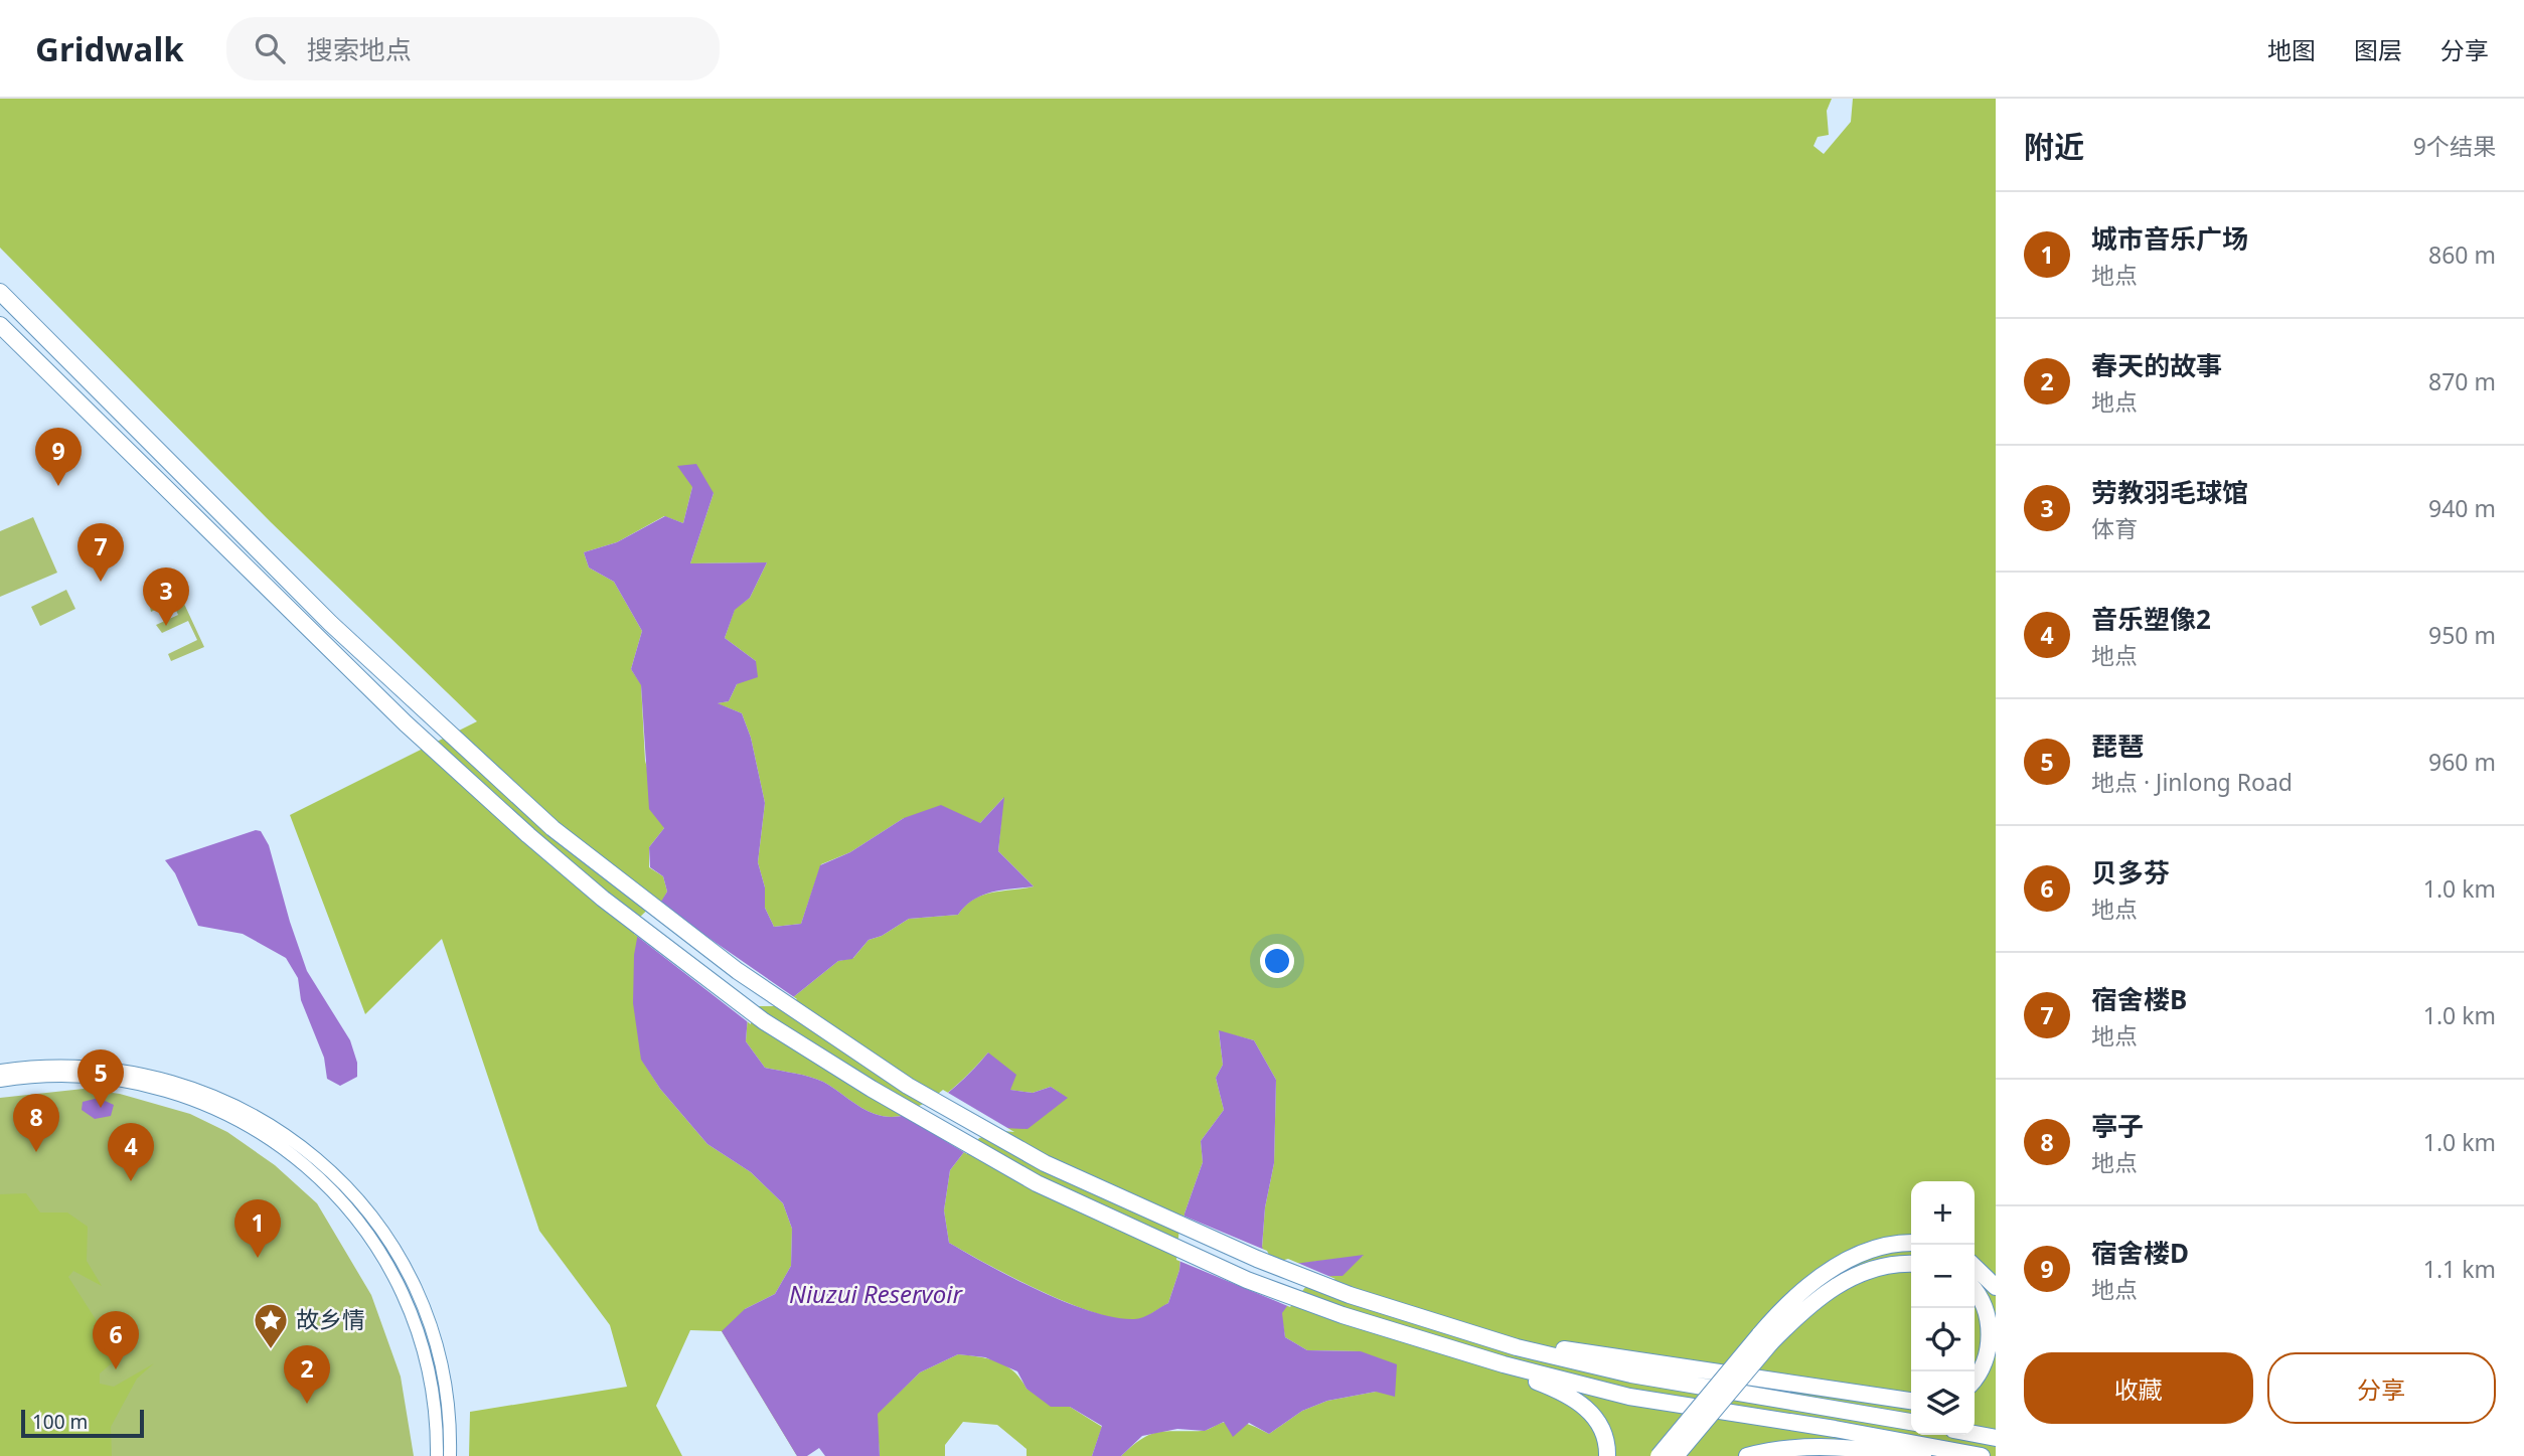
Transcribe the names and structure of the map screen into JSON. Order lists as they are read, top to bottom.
{
  "water": ["Niuzui Reservoir"],
  "places": {
    "place": ["故乡情"]
  },
  "scale_bar": "100 m",
  "page": {
    "header": "Gridwalk",
    "search": "搜索地点",
    "nav": ["地图", "图层", "分享"],
    "heading": ["附近", "9个结果"],
    "list": [
      {
        "mark": "1",
        "name": "城市音乐广场",
        "note": "地点",
        "value": "860 m"
      },
      {
        "mark": "2",
        "name": "春天的故事",
        "note": "地点",
        "value": "870 m"
      },
      {
        "mark": "3",
        "name": "劳教羽毛球馆",
        "note": "体育",
        "value": "940 m"
      },
      {
        "mark": "4",
        "name": "音乐塑像2",
        "note": "地点",
        "value": "950 m"
      },
      {
        "mark": "5",
        "name": "琵琶",
        "note": "地点 · Jinlong Road",
        "value": "960 m"
      },
      {
        "mark": "6",
        "name": "贝多芬",
        "note": "地点",
        "value": "1.0 km"
      },
      {
        "mark": "7",
        "name": "宿舍楼B",
        "note": "地点",
        "value": "1.0 km"
      },
      {
        "mark": "8",
        "name": "亭子",
        "note": "地点",
        "value": "1.0 km"
      },
      {
        "mark": "9",
        "name": "宿舍楼D",
        "note": "地点",
        "value": "1.1 km"
      }
    ],
    "pins": [
      "9",
      "7",
      "3",
      "5",
      "8",
      "4",
      "1",
      "6",
      "2"
    ],
    "map_buttons": ["+", "−"],
    "buttons": ["收藏", "分享"],
    "scale": "100 m"
  }
}
